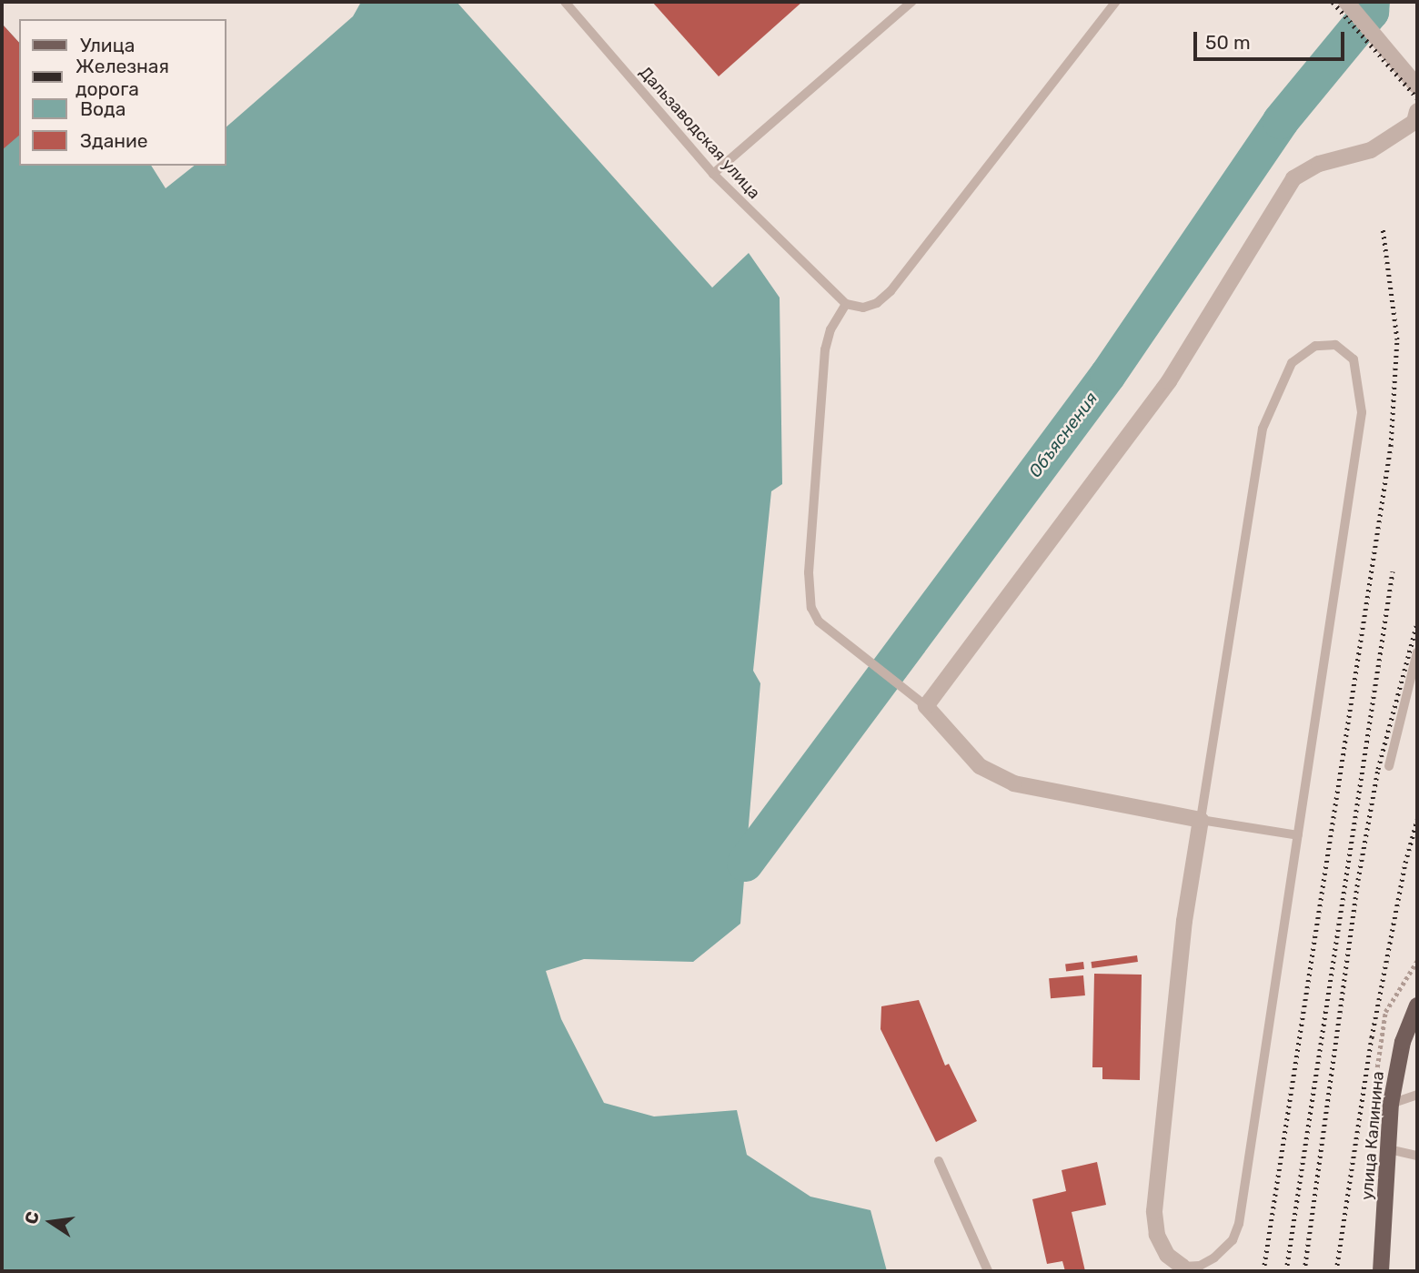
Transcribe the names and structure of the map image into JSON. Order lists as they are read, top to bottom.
{
  "streets": {
    "main road": ["улица Калинина"],
    "lane": ["Дальзаводская улица"]
  },
  "water": ["Объяснения"],
  "legend": [
    "Улица",
    "Железная дорога",
    "Вода",
    "Здание"
  ],
  "scale_bar": "50 m",
  "north": "left"
}
